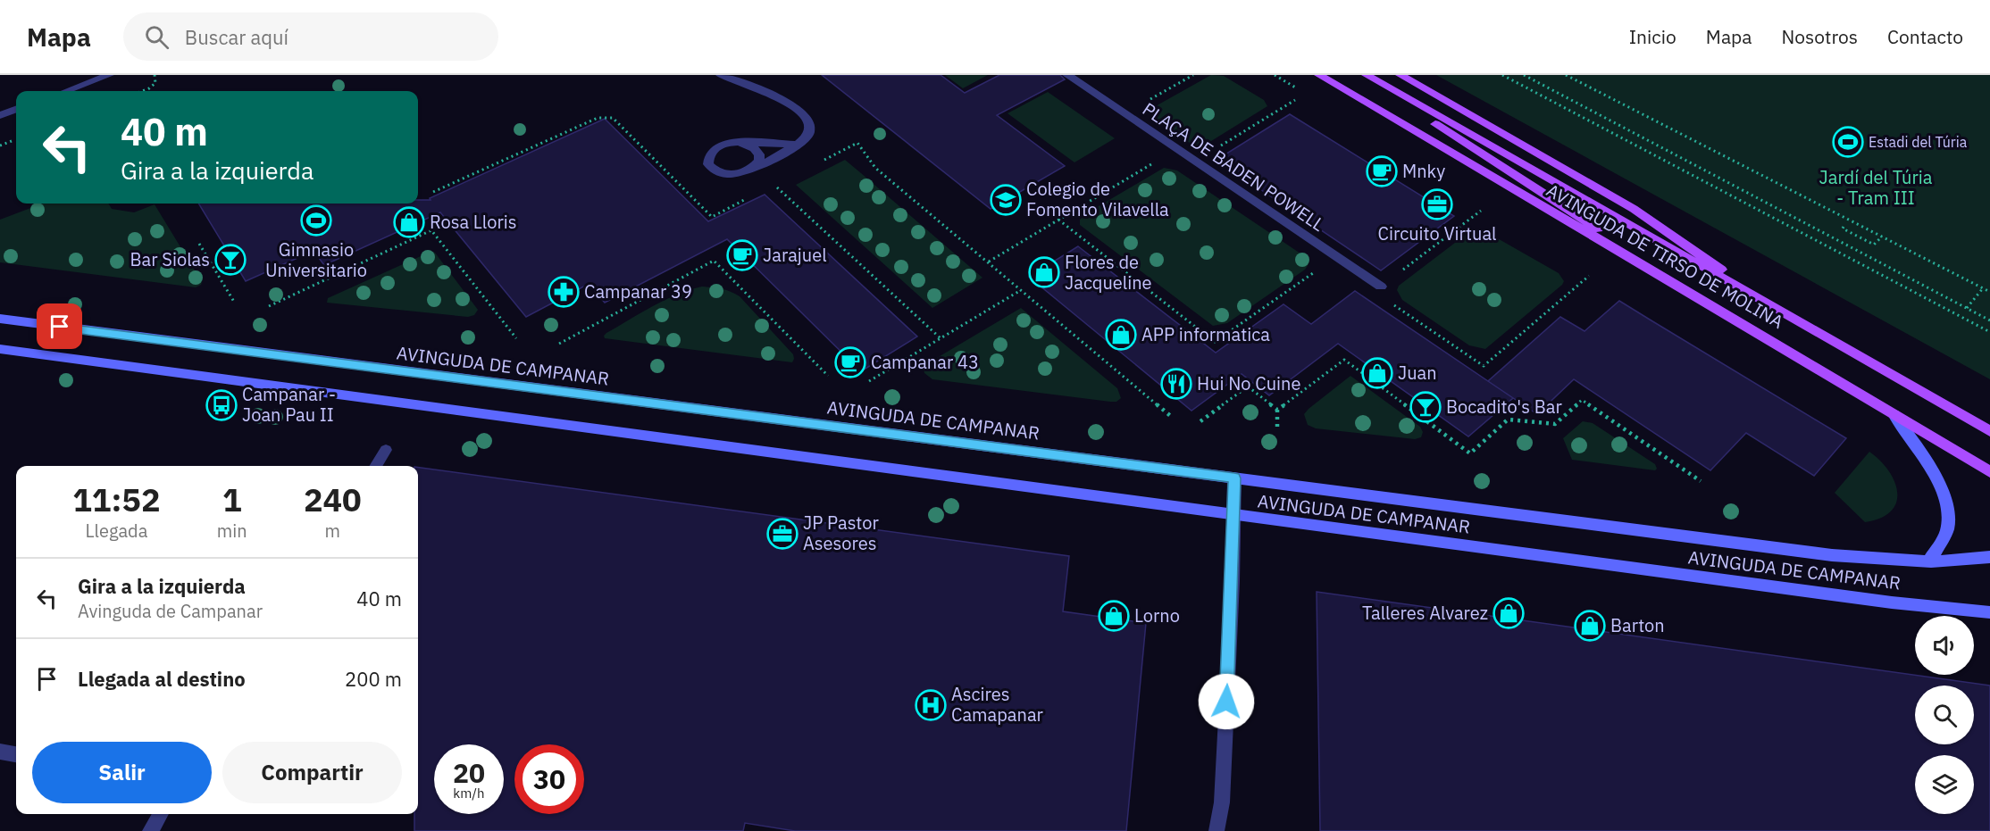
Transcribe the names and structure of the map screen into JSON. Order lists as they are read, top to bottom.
{
  "streets": {
    "main road": ["AVINGUDA DE TIRSO DE MOLINA", "AVINGUDA DE CAMPANAR"],
    "street": ["PLAÇA DE BADEN POWELL"]
  },
  "parks": ["Jardí del Túria - Tram III"],
  "places": {
    "sports": ["Estadi del Túria", "Gimnasio Universitario"],
    "cafe": ["Mnky", "Jarajuel", "Campanar 43"],
    "school or university": ["Colegio de Fomento Vilavella"],
    "office": ["Circuito Virtual", "JP Pastor Asesores"],
    "shop": [
      "Rosa Lloris",
      "Flores de Jacqueline",
      "APP informatica",
      "Juan",
      "Talleres Alvarez",
      "Lorno",
      "Barton"
    ],
    "bar": ["Bar Siolas", "Bocadito's Bar"],
    "pharmacy": ["Campanar 39"],
    "restaurant": ["Hui No Cuine"],
    "bus stop": ["Campanar - Joan Pau II"],
    "hospital": ["Ascires Camapanar"]
  },
  "page": {
    "header": "Mapa",
    "search": "Buscar aquí",
    "nav": [
      "Inicio",
      "Mapa",
      "Nosotros",
      "Contacto"
    ],
    "turn": ["40 m", "Gira a la izquierda"],
    "eta": [
      "11:52",
      "Llegada",
      "1",
      "min",
      "240",
      "m"
    ],
    "list": [
      {
        "name": "Gira a la izquierda",
        "note": "Avinguda de Campanar",
        "value": "40 m"
      },
      {
        "name": "Llegada al destino",
        "value": "200 m"
      }
    ],
    "buttons": ["Salir", "Compartir"],
    "speed": "20 km/h",
    "limit": "30"
  }
}
